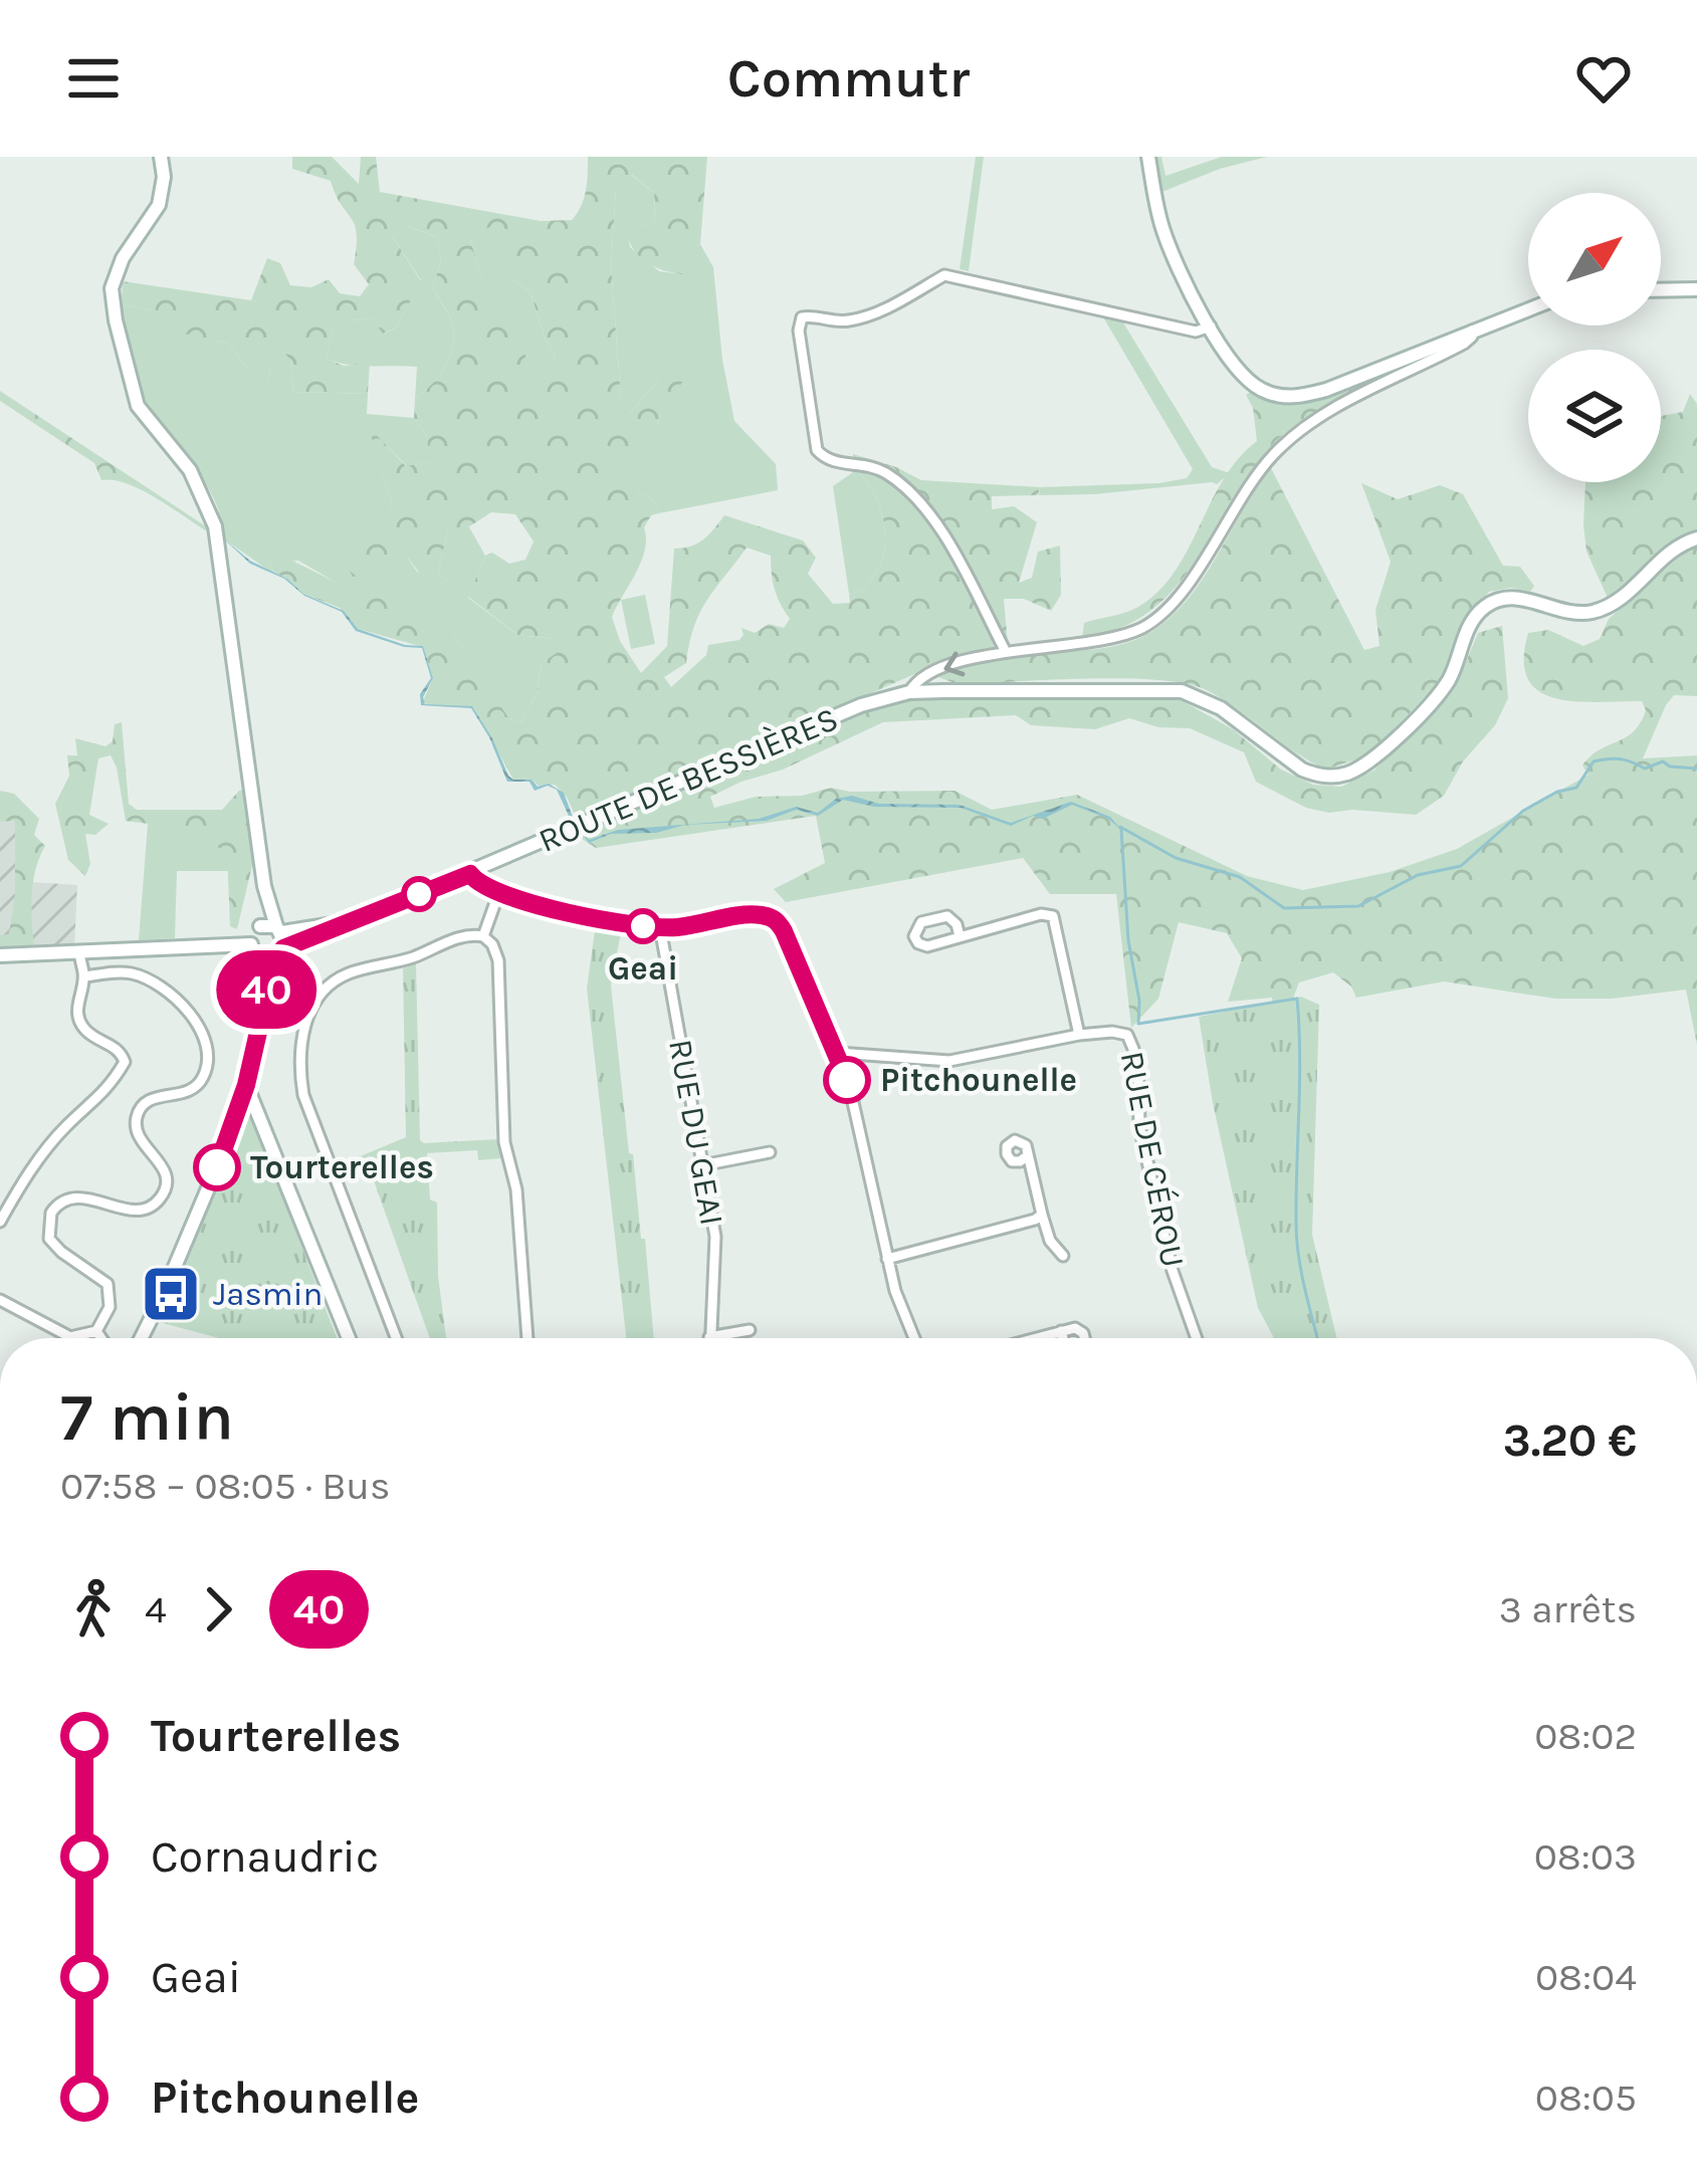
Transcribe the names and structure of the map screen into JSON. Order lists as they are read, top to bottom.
{
  "streets": {
    "street": ["ROUTE DE BESSIÈRES", "RUE DU GEAI", "RUE DE CÉROU"]
  },
  "places": {
    "other": ["Geai", "Pitchounelle", "Tourterelles"],
    "bus stop": ["Jasmin"]
  },
  "lines": ["bus line 40"],
  "north": "top right",
  "page": {
    "header": "Commutr",
    "on_map": "40",
    "heading": ["7 min", "07:58 – 08:05 · Bus", "3.20 €"],
    "legs": ["4", "40", "3 arrêts"],
    "list": [
      {
        "name": "Tourterelles",
        "value": "08:02"
      },
      {
        "name": "Cornaudric",
        "value": "08:03"
      },
      {
        "name": "Geai",
        "value": "08:04"
      },
      {
        "name": "Pitchounelle",
        "value": "08:05"
      }
    ]
  }
}
